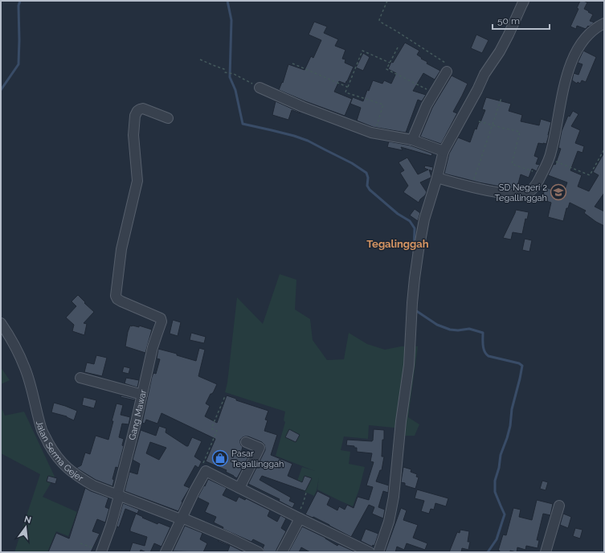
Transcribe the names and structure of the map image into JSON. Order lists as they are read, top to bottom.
{
  "streets": {
    "street": ["Gang Mawar", "Jalan Serma Gejer"]
  },
  "crossings": [
    ["Gang Mawar", "Jalan Serma Gejer"]
  ],
  "districts": ["Tegalinggah"],
  "places": {
    "school or university": ["SD Negeri 2 Tegallinggah"],
    "shop": ["Pasar Tegallinggah"]
  },
  "scale_bar": "50 m",
  "north": "top"
}
